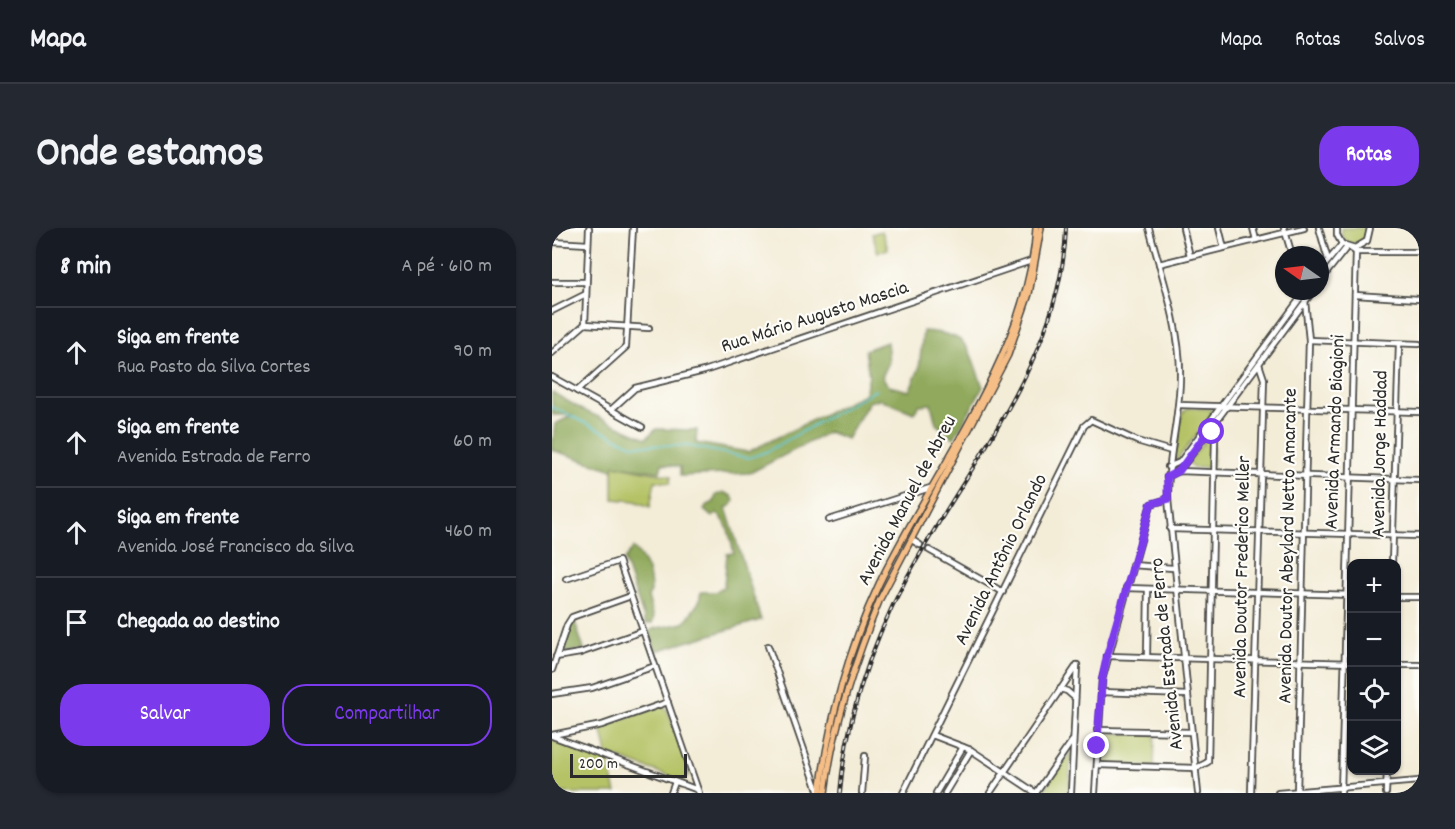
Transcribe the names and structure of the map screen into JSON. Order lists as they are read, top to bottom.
{
  "streets": {
    "main road": ["Avenida Manuel de Abreu"],
    "street": [
      "Rua Mário Augusto Mascia",
      "Avenida Armando Biagioni",
      "Avenida Jorge Haddad",
      "Avenida Doutor Abeylard Netto Amarante",
      "Avenida Antônio Orlando",
      "Avenida Doutor Frederico Meller",
      "Avenida Estrada de Ferro"
    ]
  },
  "crossings": [
    ["Rua Mário Augusto Mascia", "Avenida Manuel de Abreu"],
    ["Avenida Antônio Orlando", "Avenida Estrada de Ferro"]
  ],
  "scale_bar": "200 m",
  "north": "left",
  "page": {
    "header": "Mapa",
    "nav": ["Mapa", "Rotas", "Salvos"],
    "title": "Onde estamos",
    "buttons": [
      "Rotas",
      ["Salvar", "Compartilhar"]
    ],
    "heading": ["8 min", "A pé · 610 m"],
    "list": [
      ["Siga em frente", "Rua Pasto da Silva Cortes", "90 m"],
      ["Siga em frente", "Avenida Estrada de Ferro", "60 m"],
      ["Siga em frente", "Avenida José Francisco da Silva", "460 m"],
      "Chegada ao destino"
    ],
    "map_buttons": ["+", "−"],
    "scale": "200 m"
  }
}
